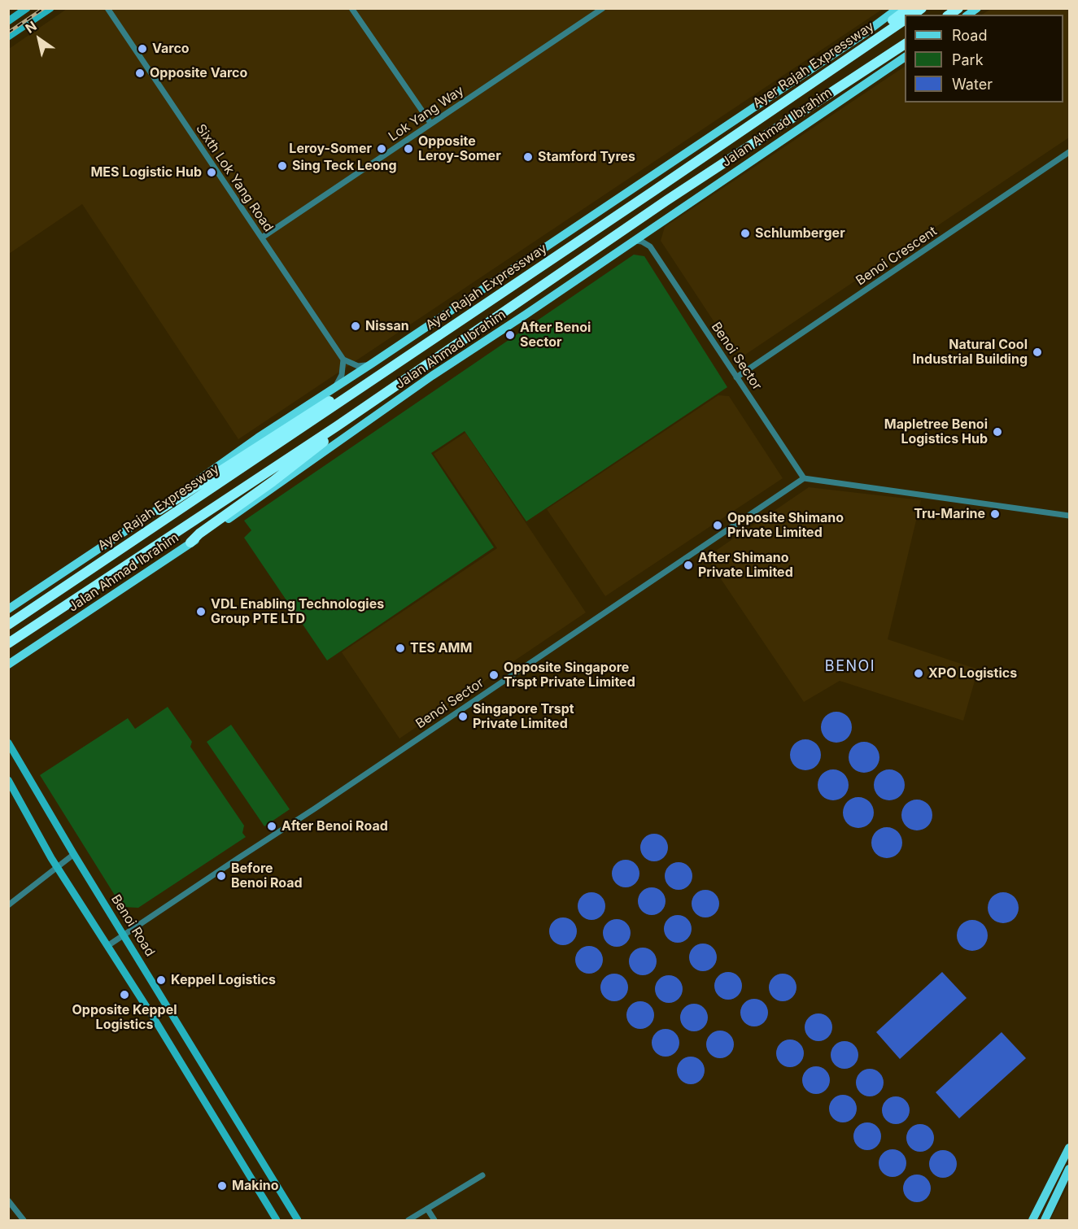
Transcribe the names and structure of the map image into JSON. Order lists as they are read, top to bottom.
{
  "streets": {
    "highway": ["Ayer Rajah Expressway"],
    "main road": ["Jalan Ahmad Ibrahim", "Benoi Road"],
    "street": [
      "Lok Yang Way",
      "Sixth Lok Yang Road",
      "Benoi Crescent",
      "Benoi Sector"
    ]
  },
  "crossings": [
    ["Lok Yang Way", "Sixth Lok Yang Road"],
    ["Benoi Crescent", "Benoi Sector"],
    ["Benoi Sector", "Benoi Road"]
  ],
  "districts": ["BENOI"],
  "places": [
    "Varco",
    "Opposite Varco",
    "Leroy-Somer",
    "Opposite Leroy-Somer",
    "Stamford Tyres",
    "Sing Teck Leong",
    "MES Logistic Hub",
    "Schlumberger",
    "Nissan",
    "After Benoi Sector",
    "Natural Cool Industrial Building",
    "Mapletree Benoi Logistics Hub",
    "Tru-Marine",
    "Opposite Shimano Private Limited",
    "After Shimano Private Limited",
    "VDL Enabling Technologies Group PTE LTD",
    "TES AMM",
    "XPO Logistics",
    "Opposite Singapore Trspt Private Limited",
    "Singapore Trspt Private Limited",
    "After Benoi Road",
    "Before Benoi Road",
    "Keppel Logistics",
    "Opposite Keppel Logistics",
    "Makino"
  ],
  "legend": ["Road", "Park", "Water"],
  "north": "top left"
}
